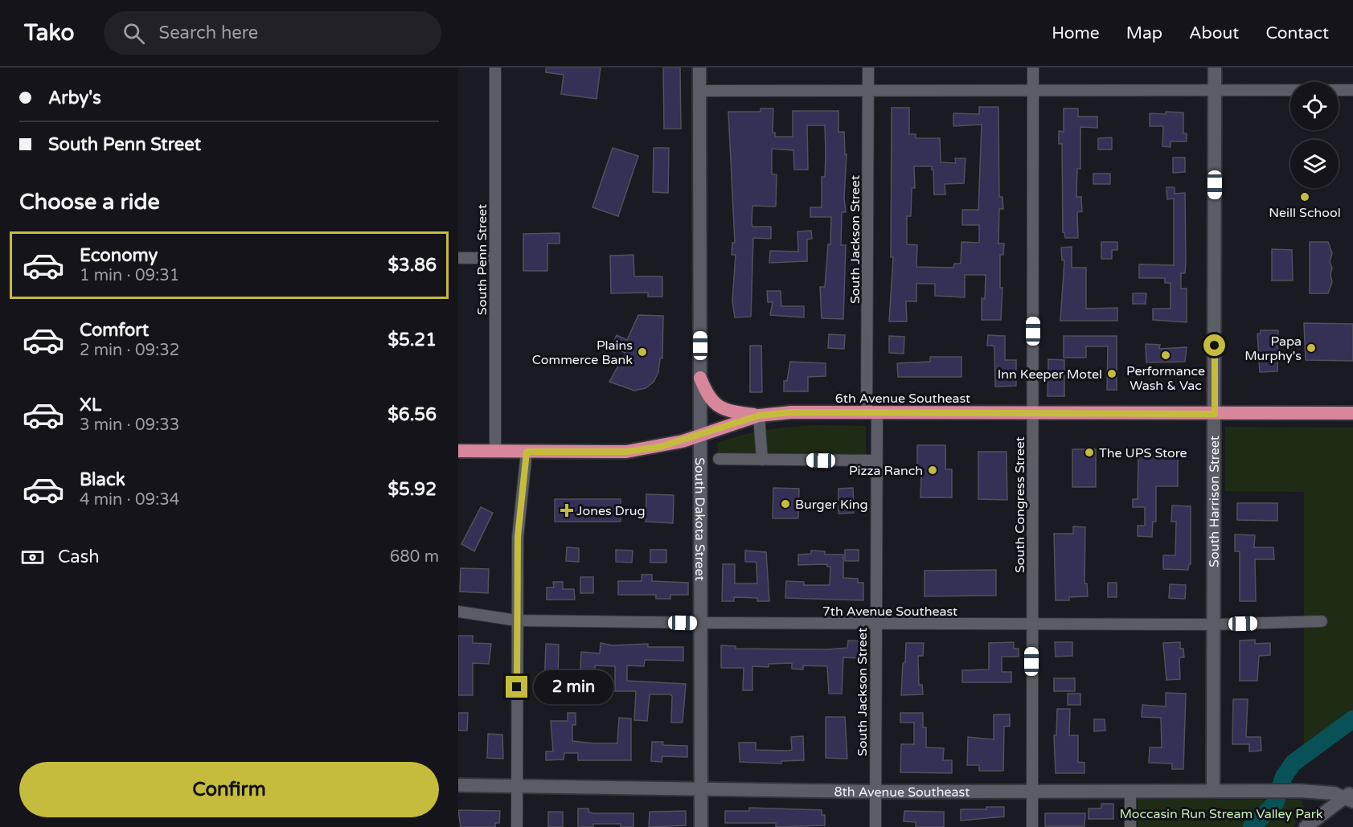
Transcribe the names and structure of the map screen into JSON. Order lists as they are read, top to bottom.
{
  "streets": {
    "highway": ["6th Avenue Southeast"],
    "street": [
      "South Jackson Street",
      "South Penn Street",
      "South Harrison Street",
      "South Congress Street",
      "South Dakota Street",
      "7th Avenue Southeast",
      "8th Avenue Southeast"
    ]
  },
  "crossings": [
    ["South Jackson Street", "6th Avenue Southeast"],
    ["South Jackson Street", "7th Avenue Southeast"],
    ["South Jackson Street", "8th Avenue Southeast"],
    ["South Penn Street", "6th Avenue Southeast"],
    ["6th Avenue Southeast", "South Harrison Street"],
    ["6th Avenue Southeast", "South Congress Street"],
    ["6th Avenue Southeast", "South Dakota Street"],
    ["South Harrison Street", "7th Avenue Southeast"],
    ["South Harrison Street", "8th Avenue Southeast"],
    ["South Congress Street", "7th Avenue Southeast"],
    ["South Congress Street", "8th Avenue Southeast"],
    ["South Dakota Street", "7th Avenue Southeast"],
    ["South Dakota Street", "8th Avenue Southeast"]
  ],
  "parks": ["Moccasin Run Stream Valley Park"],
  "places": {
    "other": [
      "Neill School",
      "Papa Murphy's",
      "Plains Commerce Bank",
      "Performance Wash & Vac",
      "Inn Keeper Motel",
      "The UPS Store",
      "Pizza Ranch",
      "Burger King"
    ],
    "health": ["Jones Drug"]
  },
  "page": {
    "header": "Tako",
    "search": "Search here",
    "nav": [
      "Home",
      "Map",
      "About",
      "Contact"
    ],
    "banner": ["Arby's", "South Penn Street"],
    "heading": "Choose a ride",
    "list": [
      {
        "name": "Economy",
        "note": "1 min · 09:31",
        "value": "$3.86"
      },
      {
        "name": "Comfort",
        "note": "2 min · 09:32",
        "value": "$5.21"
      },
      {
        "name": "XL",
        "note": "3 min · 09:33",
        "value": "$6.56"
      },
      {
        "name": "Black",
        "note": "4 min · 09:34",
        "value": "$5.92"
      }
    ],
    "pay": ["Cash", "680 m"],
    "bubble": "2 min",
    "buttons": "Confirm"
  }
}
